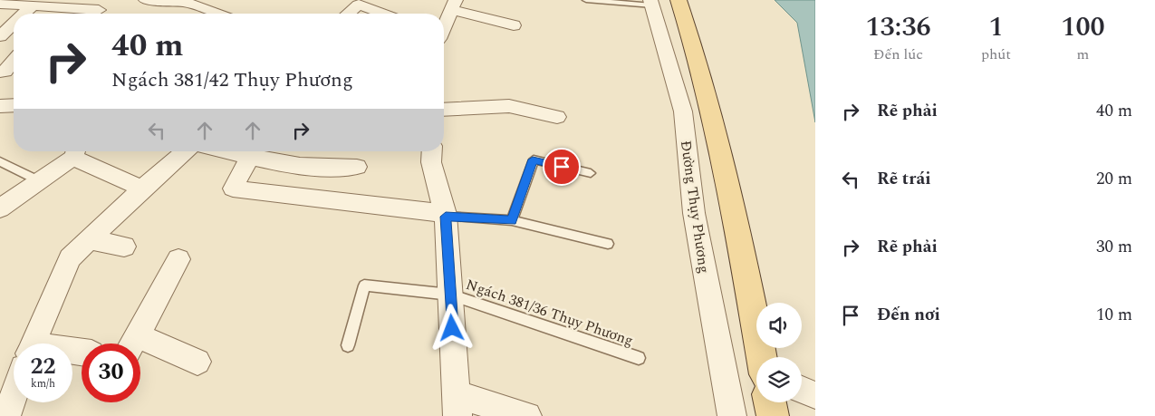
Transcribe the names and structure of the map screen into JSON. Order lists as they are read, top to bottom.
{
  "streets": {
    "street": ["Đường Thụy Phương"],
    "lane": ["Ngách 381/36 Thụy Phương"]
  },
  "page": {
    "eta": [
      "13:36",
      "Đến lúc",
      "1",
      "phút",
      "100",
      "m"
    ],
    "turn": ["40 m", "Ngách 381/42 Thụy Phương"],
    "list": [
      {
        "name": "Rẽ phải",
        "value": "40 m"
      },
      {
        "name": "Rẽ trái",
        "value": "20 m"
      },
      {
        "name": "Rẽ phải",
        "value": "30 m"
      },
      {
        "name": "Đến nơi",
        "value": "10 m"
      }
    ],
    "speed": "22 km/h",
    "limit": "30"
  }
}
